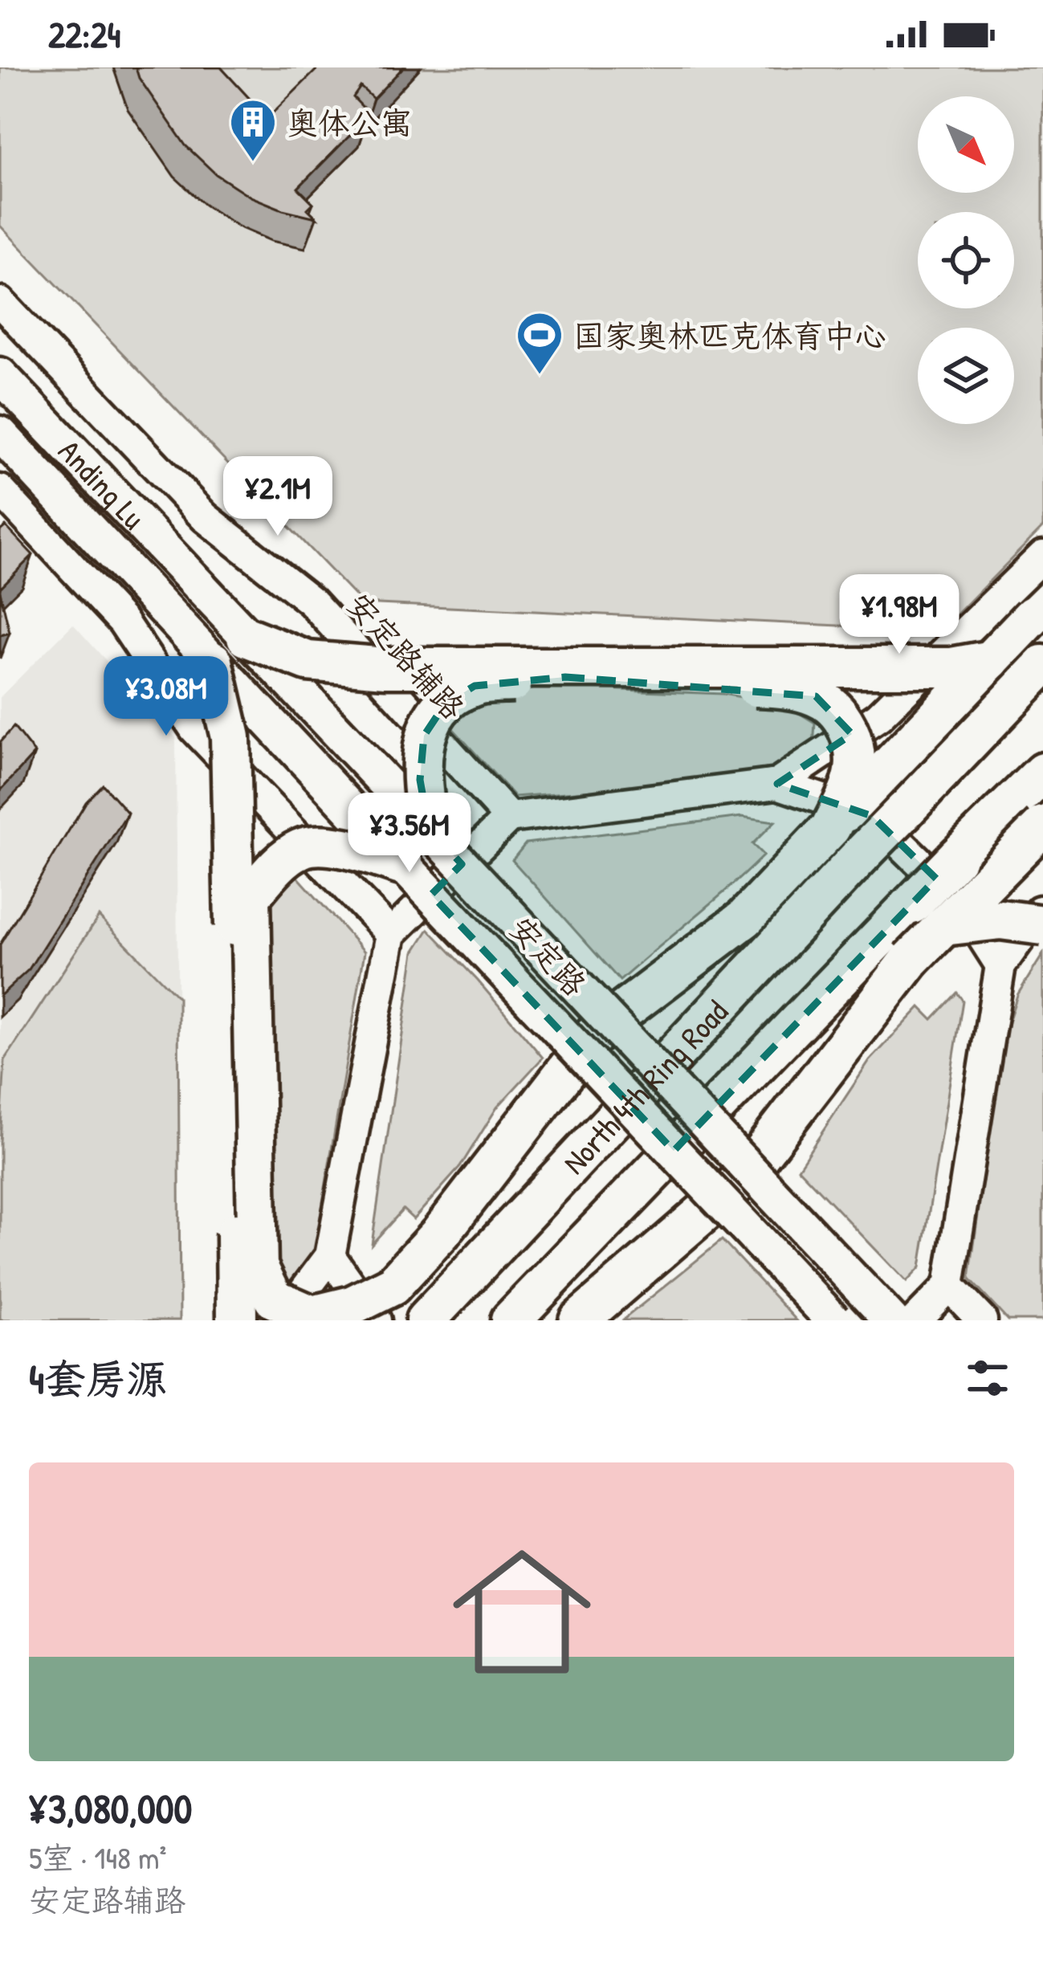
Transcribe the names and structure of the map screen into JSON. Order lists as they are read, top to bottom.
{
  "streets": {
    "highway": ["North 4th Ring Road"],
    "main road": ["Anding Lu", "安定路"],
    "street": ["安定路辅路"]
  },
  "crossings": [
    ["Anding Lu", "安定路"]
  ],
  "places": {
    "building": ["奥体公寓"],
    "sports": ["国家奥林匹克体育中心"]
  },
  "north": "bottom right",
  "page": {
    "status": "22:24",
    "price": [
      "¥2.1M",
      "¥1.98M",
      "¥3.08M",
      "¥3.56M"
    ],
    "heading": "4套房源",
    "list": [
      {
        "name": "¥3,080,000",
        "note": "5室 · 148 m² · 安定路辅路"
      }
    ]
  }
}
